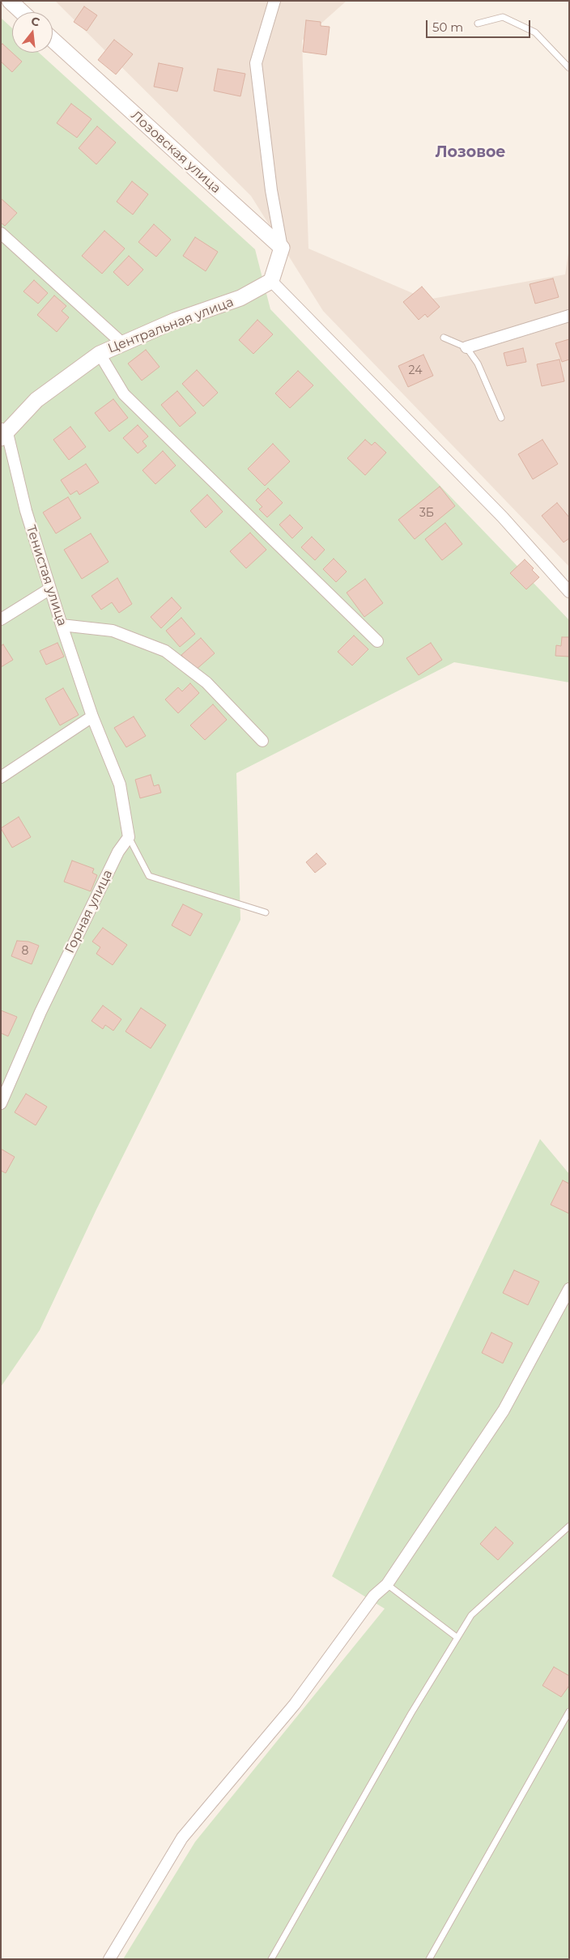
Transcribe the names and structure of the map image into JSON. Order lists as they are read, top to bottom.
{
  "streets": {
    "main road": ["Лозовская улица", "Центральная улица"],
    "street": ["Тенистая улица", "Горная улица"]
  },
  "crossings": [
    ["Центральная улица", "Тенистая улица"]
  ],
  "districts": ["Лозовое"],
  "house_numbers": ["24", "3Б", "8"],
  "scale_bar": "50 m",
  "north": "top"
}
